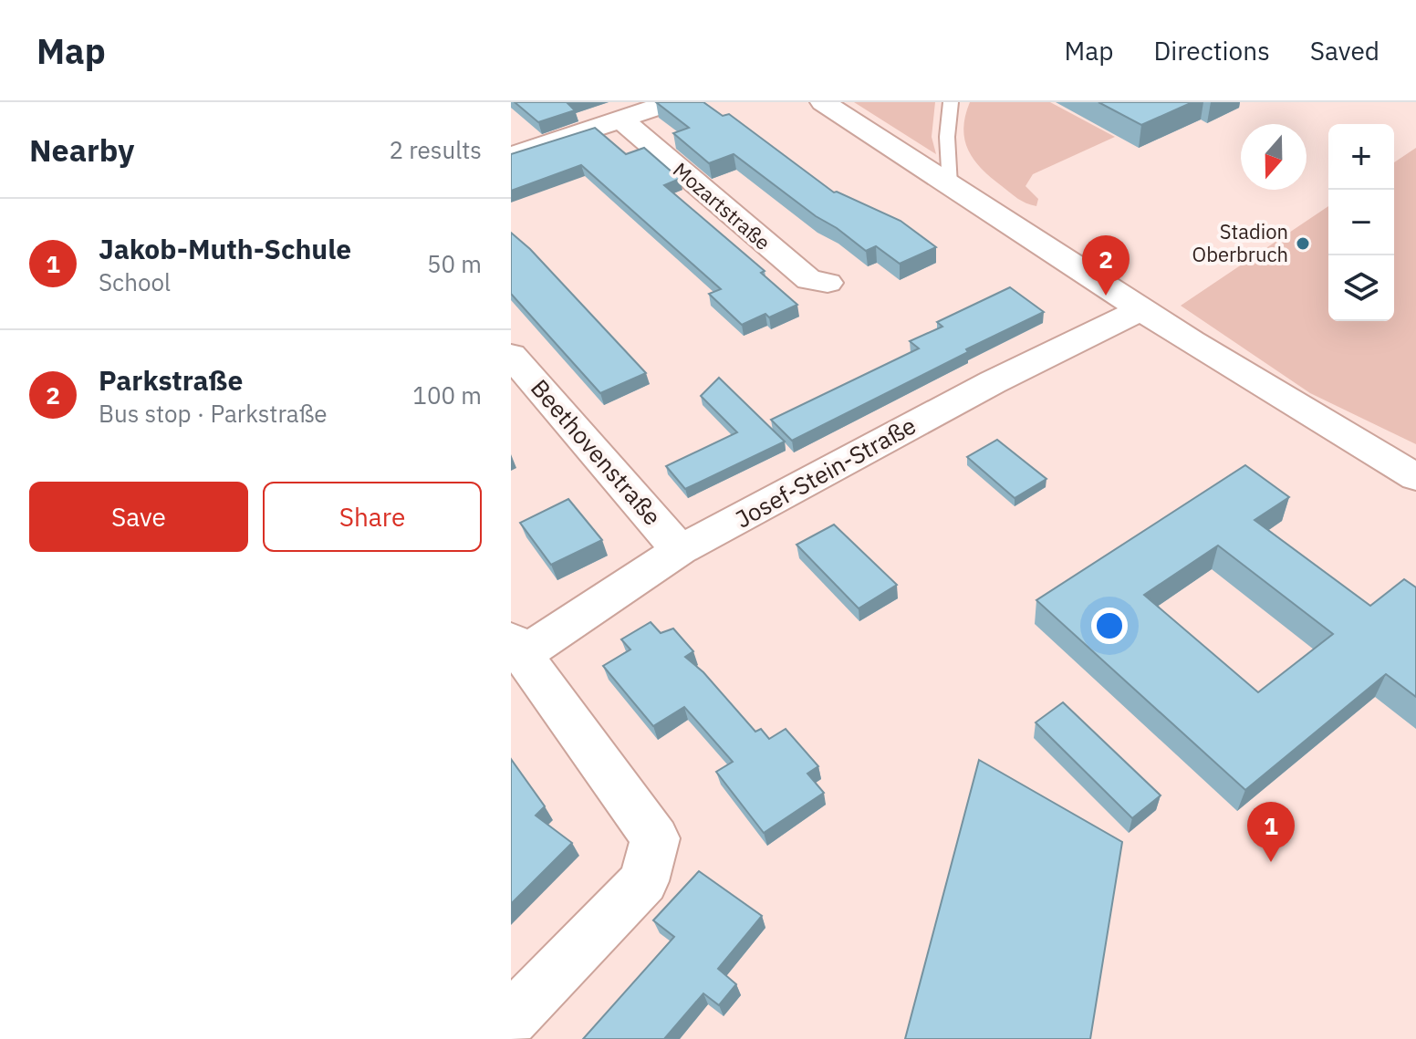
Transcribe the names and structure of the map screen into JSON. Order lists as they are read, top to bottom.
{
  "streets": {
    "street": ["Mozartstraße", "Beethovenstraße", "Josef-Stein-Straße"]
  },
  "crossings": [
    ["Beethovenstraße", "Josef-Stein-Straße"]
  ],
  "places": ["Stadion Oberbruch"],
  "north": "bottom",
  "page": {
    "header": "Map",
    "nav": ["Map", "Directions", "Saved"],
    "heading": ["Nearby", "2 results"],
    "map_buttons": ["+", "−"],
    "list": [
      {
        "mark": "1",
        "name": "Jakob-Muth-Schule",
        "note": "School",
        "value": "50 m"
      },
      {
        "mark": "2",
        "name": "Parkstraße",
        "note": "Bus stop · Parkstraße",
        "value": "100 m"
      }
    ],
    "pins": ["2", "1"],
    "buttons": ["Save", "Share"]
  }
}
